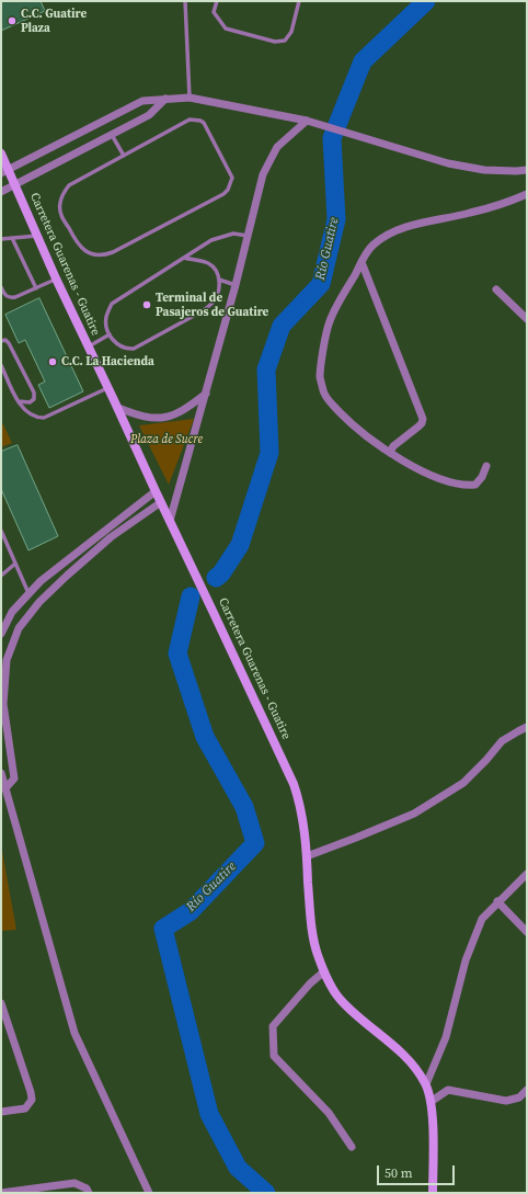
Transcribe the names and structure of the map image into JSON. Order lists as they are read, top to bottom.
{
  "streets": {
    "main road": ["Carretera Guarenas - Guatire"]
  },
  "water": ["Río Guatire"],
  "parks": ["Plaza de Sucre"],
  "places": ["C.C. Guatire Plaza", "Terminal de Pasajeros de Guatire", "C.C. La Hacienda"],
  "scale_bar": "50 m"
}
